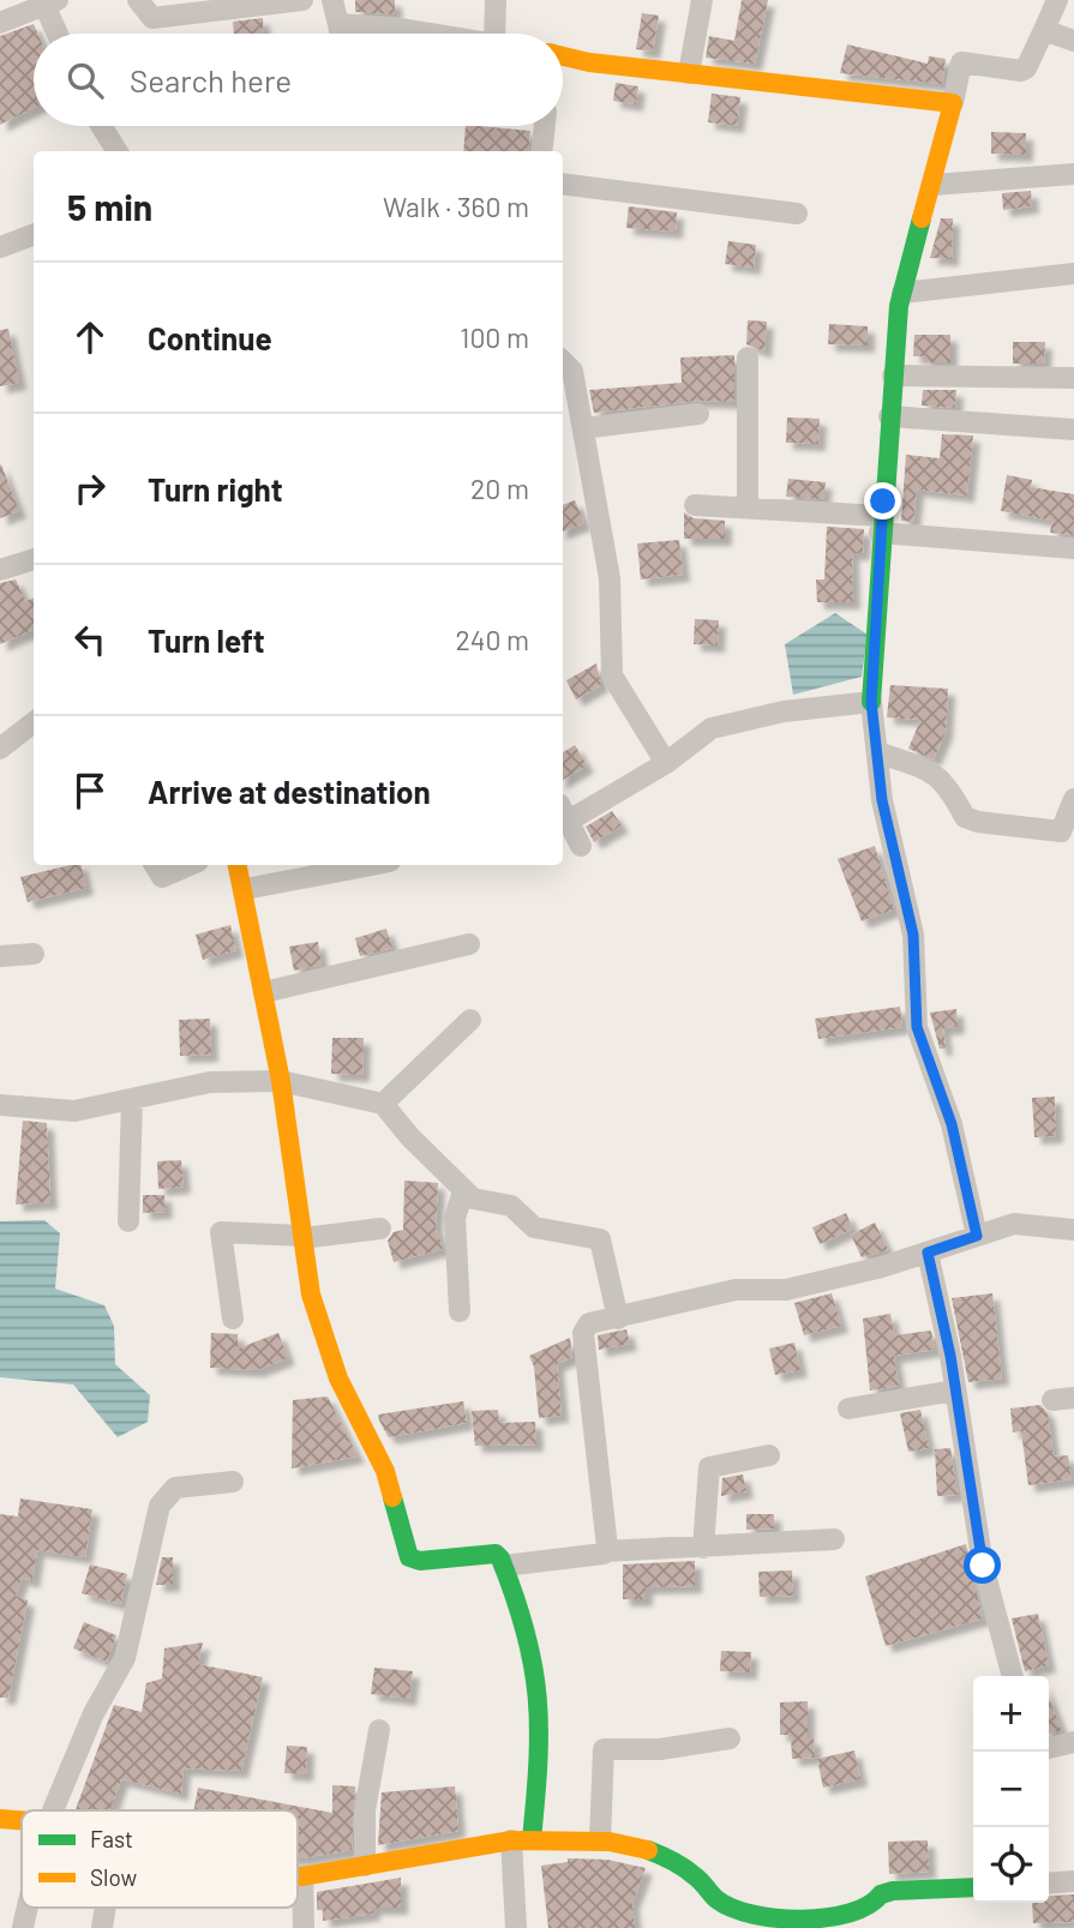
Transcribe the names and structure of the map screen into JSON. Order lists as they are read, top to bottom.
{
  "legend": ["Fast", "Slow"],
  "page": {
    "search": "Search here",
    "heading": ["5 min", "Walk · 360 m"],
    "list": [
      ["Continue", "100 m"],
      ["Turn right", "20 m"],
      ["Turn left", "240 m"],
      "Arrive at destination"
    ],
    "map_buttons": ["+", "−"]
  }
}
